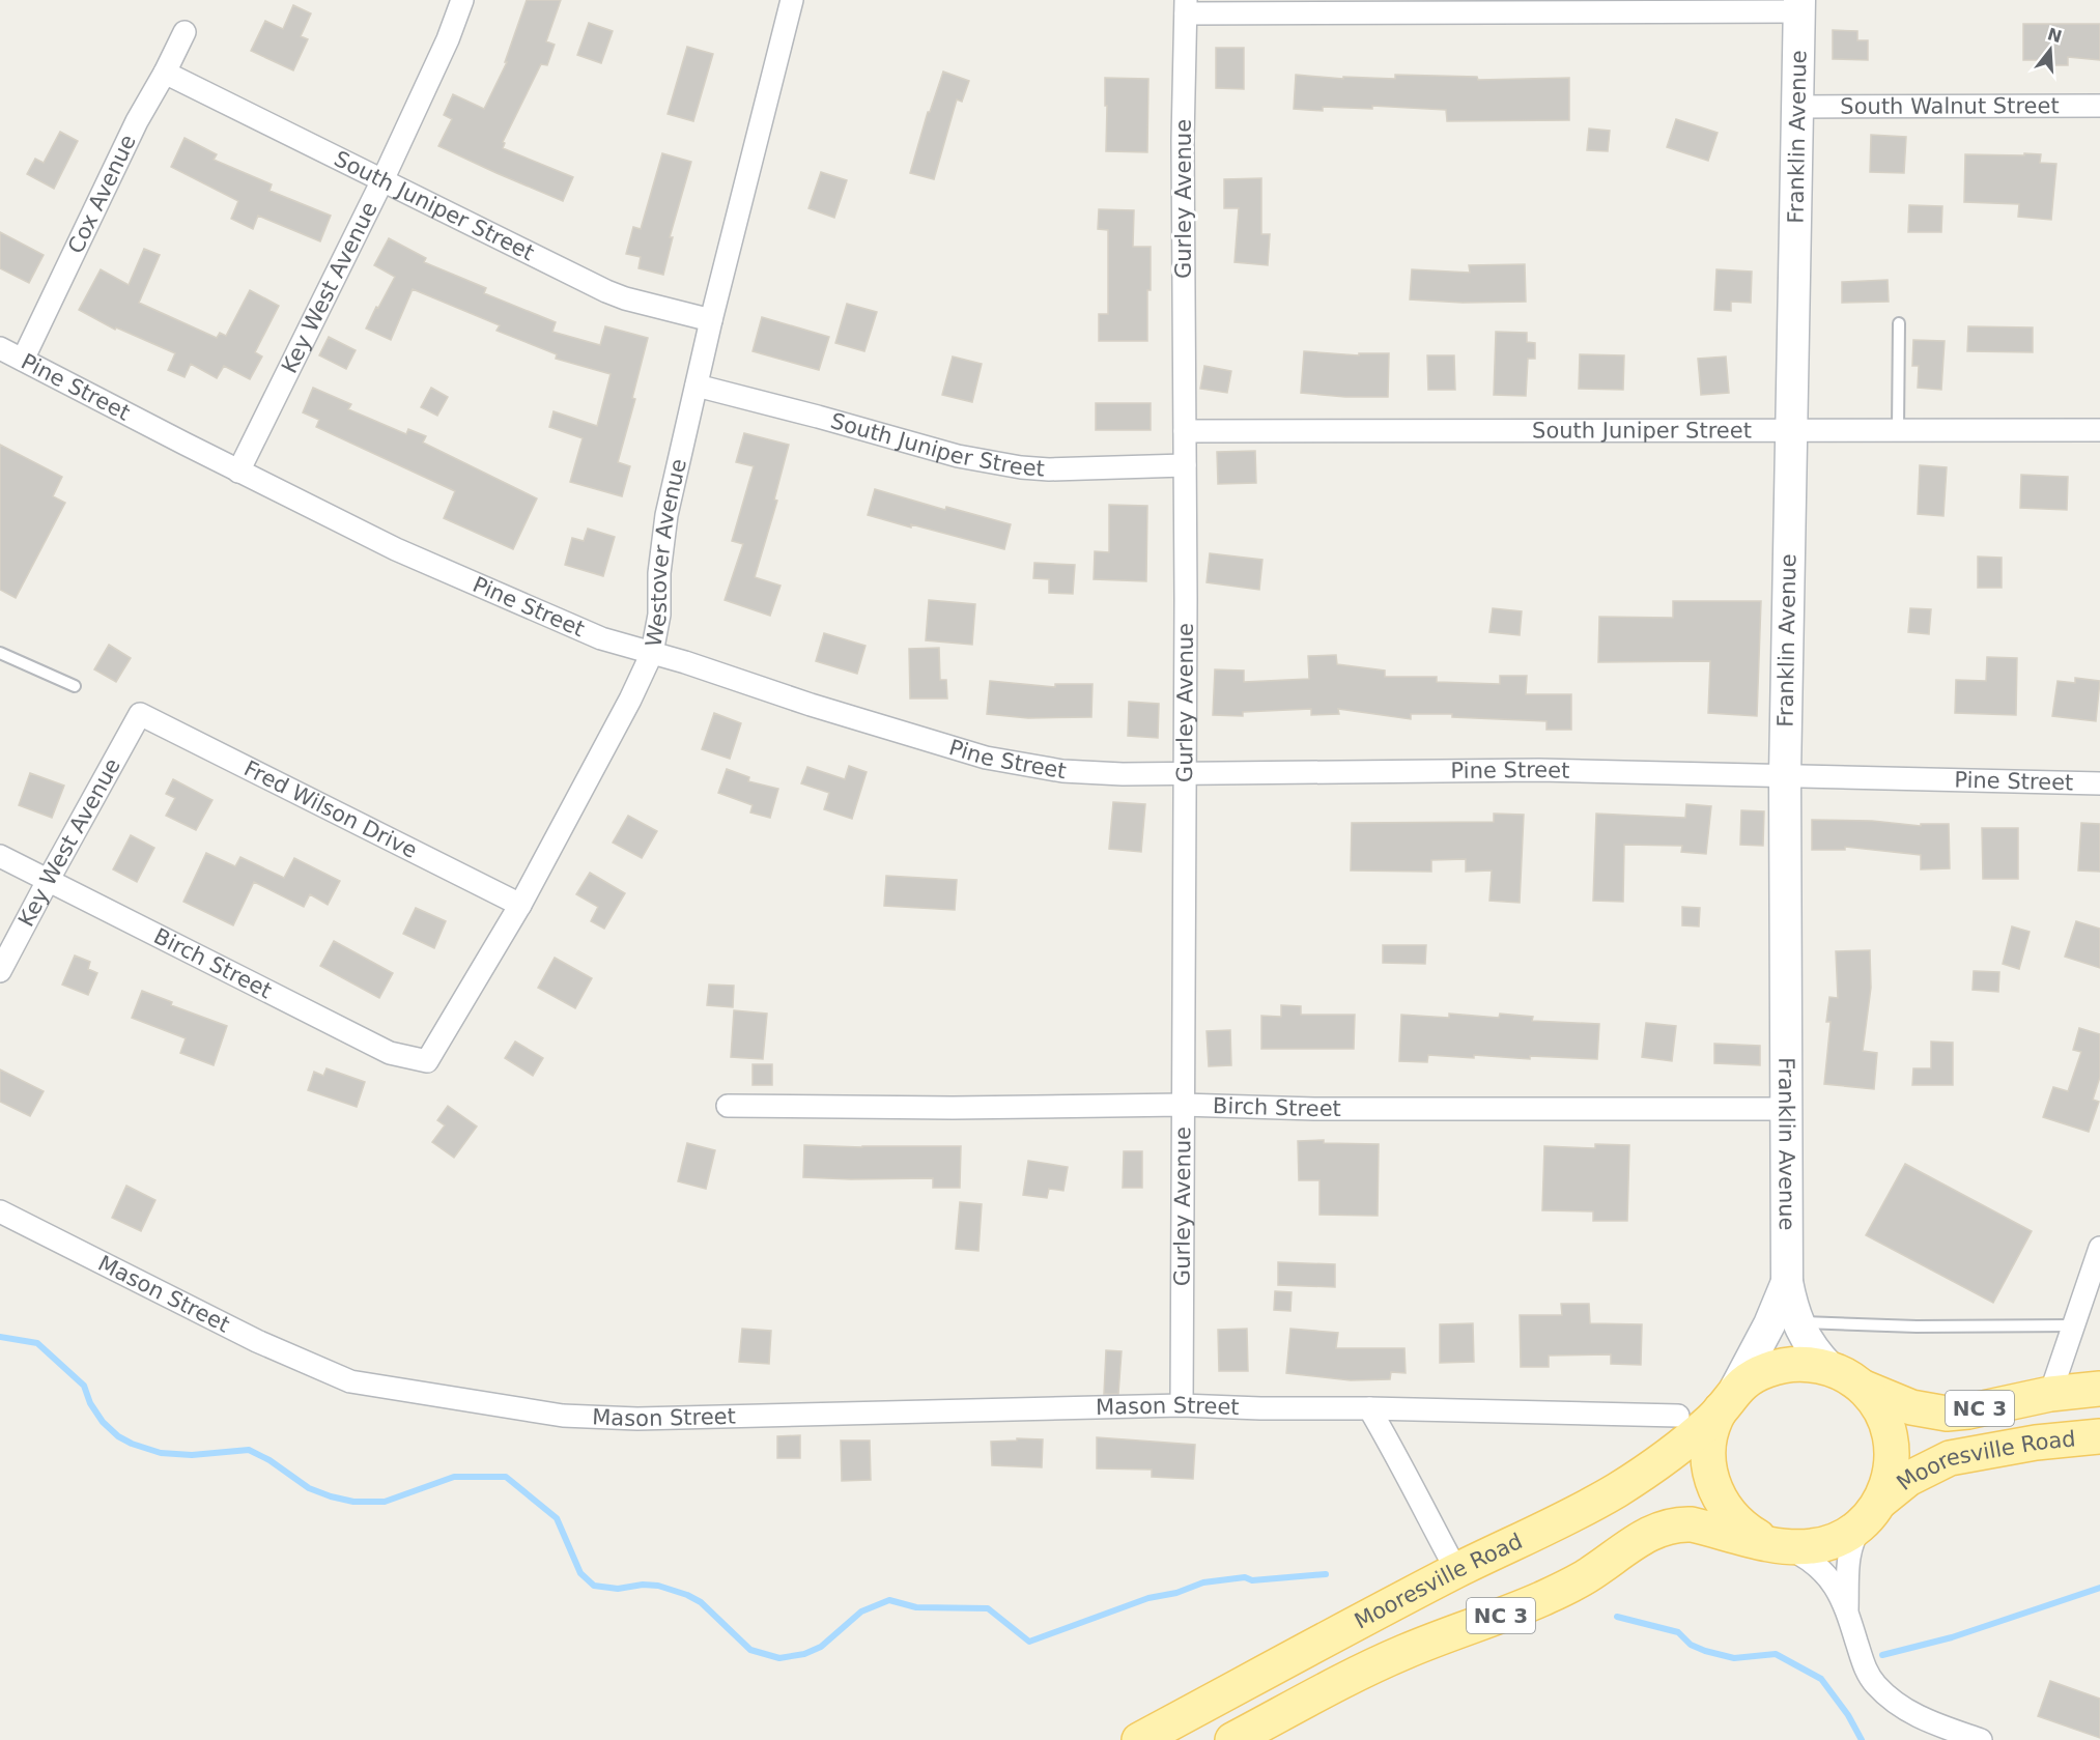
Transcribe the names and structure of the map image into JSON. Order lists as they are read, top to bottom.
{
  "streets": {
    "main road": ["NC 3", "Mooresville Road"],
    "street": [
      "South Walnut Street",
      "Franklin Avenue",
      "Cox Avenue",
      "Gurley Avenue",
      "South Juniper Street",
      "Key West Avenue",
      "Pine Street",
      "Westover Avenue",
      "Fred Wilson Drive",
      "Birch Street",
      "Mason Street"
    ]
  },
  "crossings": [
    ["South Walnut Street", "Franklin Avenue"],
    ["Franklin Avenue", "South Juniper Street"],
    ["Franklin Avenue", "Pine Street"],
    ["Franklin Avenue", "Birch Street"],
    ["Franklin Avenue", "Mooresville Road"],
    ["Cox Avenue", "South Juniper Street"],
    ["Cox Avenue", "Pine Street"],
    ["Gurley Avenue", "South Juniper Street"],
    ["Gurley Avenue", "Pine Street"],
    ["Gurley Avenue", "Birch Street"],
    ["Gurley Avenue", "Mason Street"],
    ["South Juniper Street", "Key West Avenue"],
    ["South Juniper Street", "Westover Avenue"],
    ["Key West Avenue", "Pine Street"],
    ["Key West Avenue", "Fred Wilson Drive"],
    ["Key West Avenue", "Birch Street"],
    ["Pine Street", "Westover Avenue"],
    ["Westover Avenue", "Fred Wilson Drive"],
    ["Westover Avenue", "Birch Street"]
  ],
  "north": "top"
}
